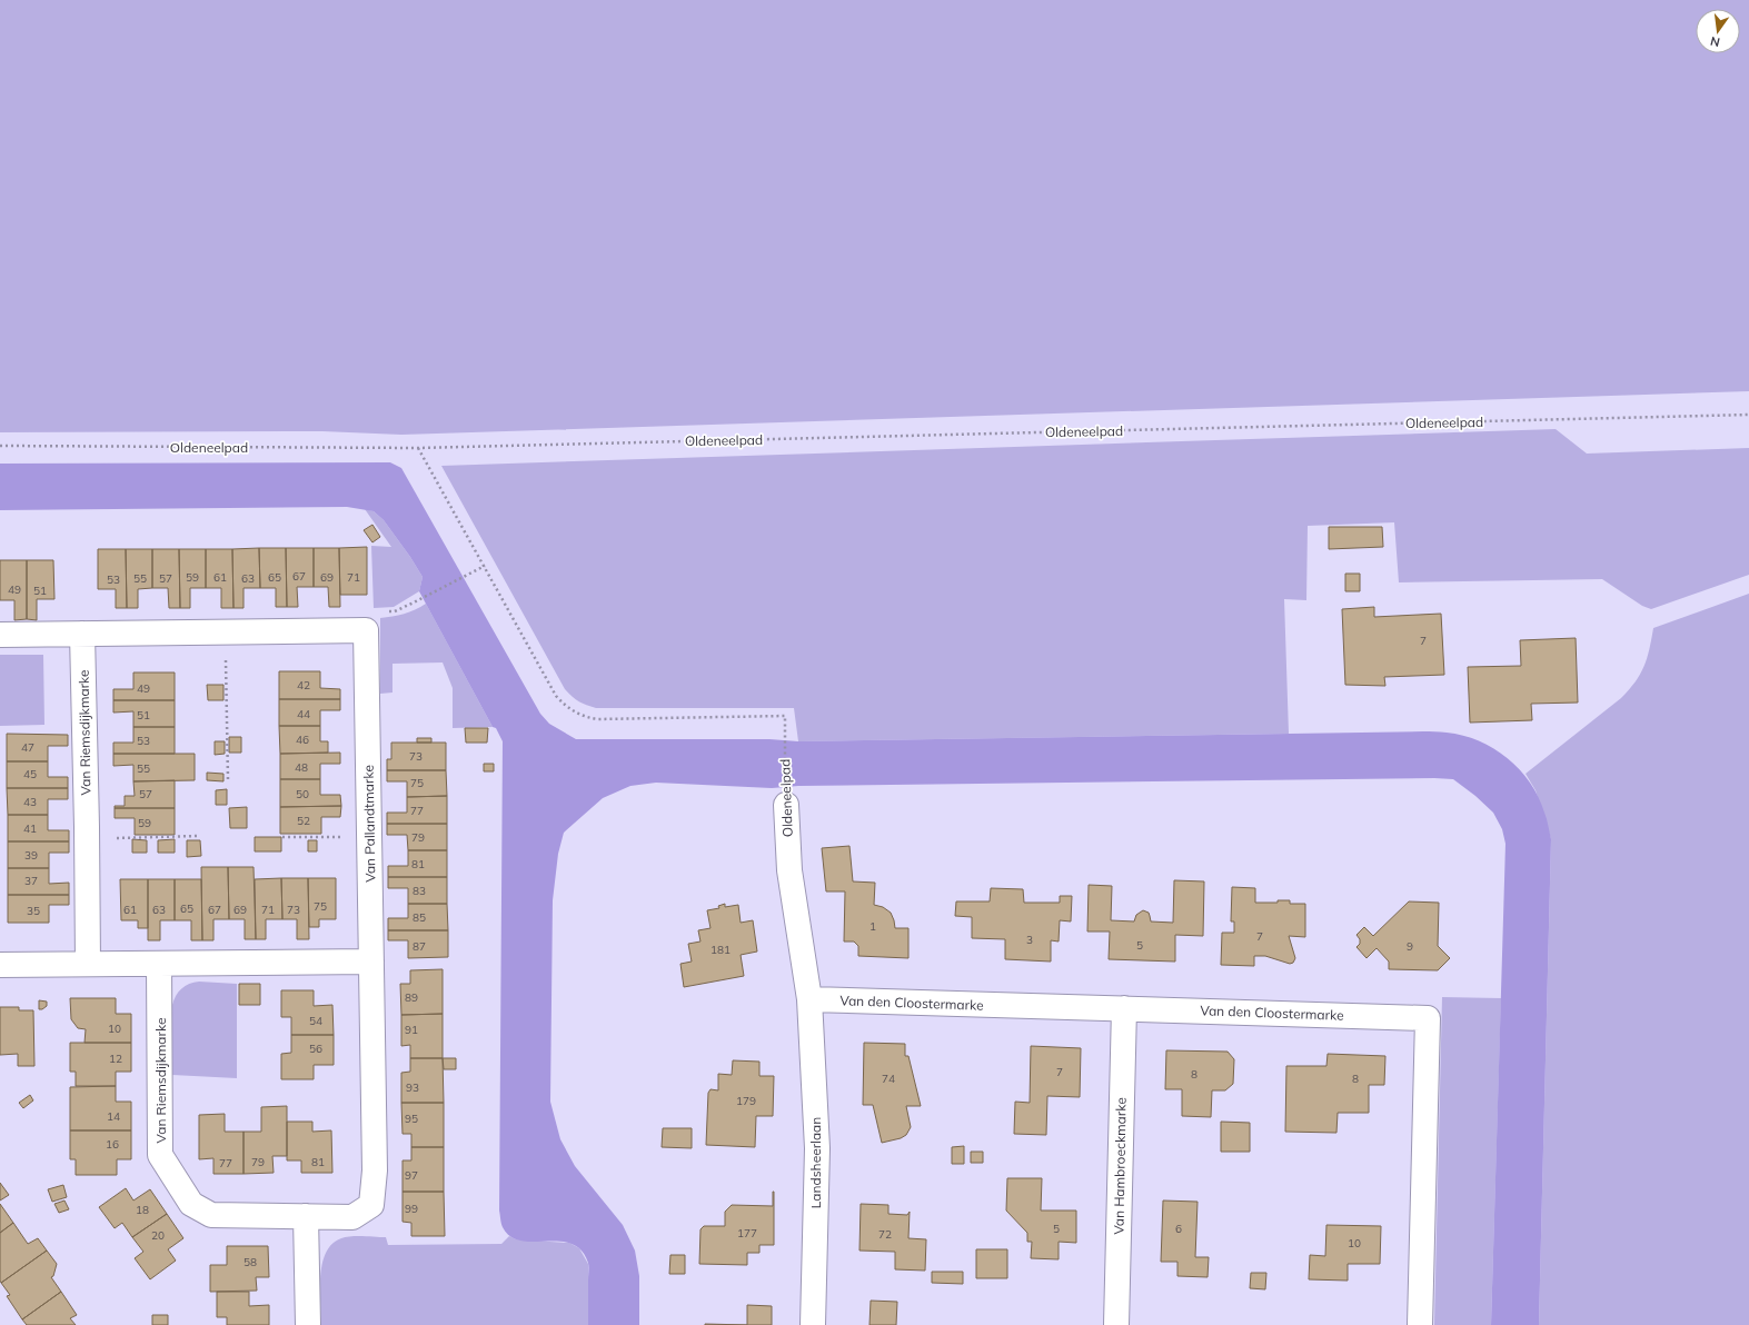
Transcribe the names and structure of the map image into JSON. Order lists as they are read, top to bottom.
{
  "streets": {
    "street": [
      "Oldeneelpad",
      "Van Riemsdijkmarke",
      "Van Pallandtmarke",
      "Van den Cloostermarke",
      "Landsheerlaan",
      "Van Hambroeckmarke"
    ]
  },
  "crossings": [
    ["Oldeneelpad", "Van den Cloostermarke"],
    ["Oldeneelpad", "Landsheerlaan"],
    ["Van Riemsdijkmarke", "Van Pallandtmarke"],
    ["Van den Cloostermarke", "Landsheerlaan"],
    ["Van den Cloostermarke", "Van Hambroeckmarke"]
  ],
  "house_numbers": [
    "67",
    "59",
    "61",
    "65",
    "69",
    "71",
    "55",
    "57",
    "63",
    "53",
    "49",
    "51",
    "7",
    "42",
    "49",
    "44",
    "51",
    "46",
    "53",
    "47",
    "73",
    "48",
    "55",
    "45",
    "75",
    "57",
    "50",
    "43",
    "77",
    "52",
    "59",
    "41",
    "79",
    "39",
    "81",
    "37",
    "83",
    "75",
    "65",
    "61",
    "63",
    "67",
    "69",
    "71",
    "73",
    "35",
    "85",
    "1",
    "7",
    "3",
    "5",
    "87",
    "9",
    "181",
    "89",
    "54",
    "10",
    "91",
    "56",
    "12",
    "7",
    "8",
    "74",
    "8",
    "93",
    "179",
    "14",
    "95",
    "16",
    "79",
    "81",
    "77",
    "97",
    "99",
    "18",
    "5",
    "6",
    "177",
    "72",
    "20",
    "10",
    "58"
  ],
  "north": "bottom"
}
